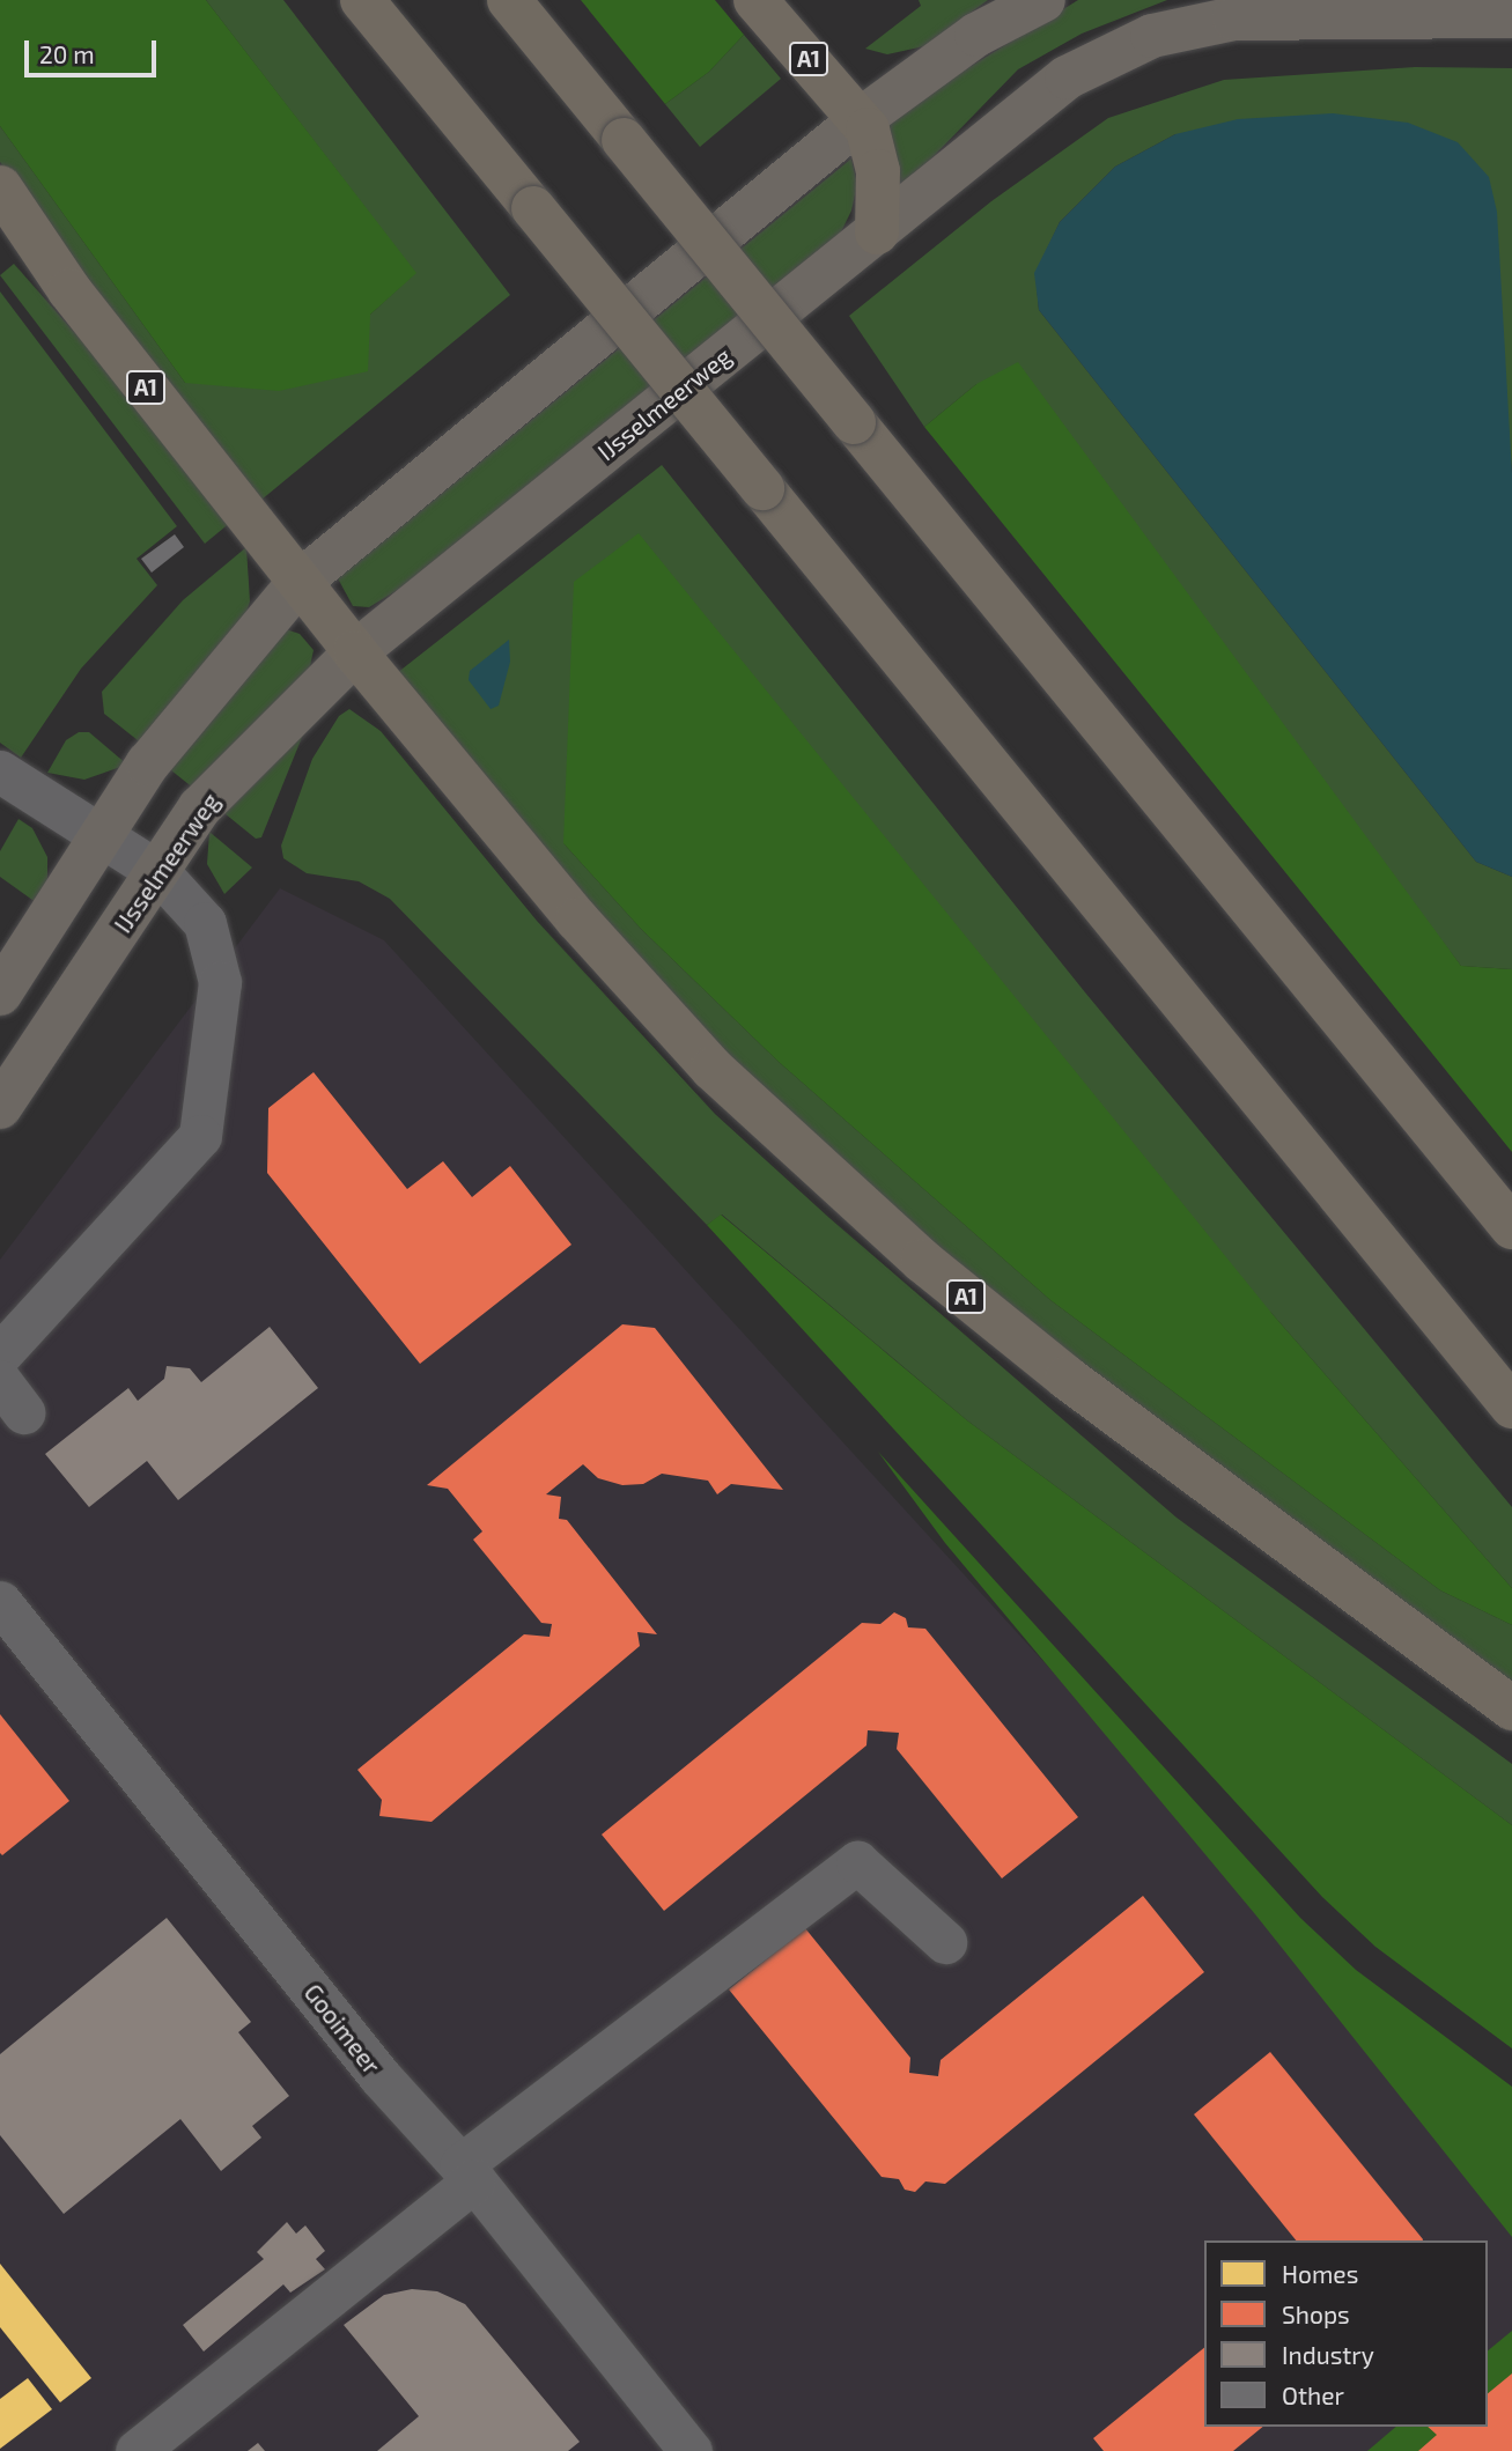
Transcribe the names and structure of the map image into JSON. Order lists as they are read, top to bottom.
{
  "streets": {
    "highway": ["A1"],
    "main road": ["IJsselmeerweg"],
    "street": ["Gooimeer"]
  },
  "crossings": [
    ["A1", "IJsselmeerweg"]
  ],
  "legend": [
    "Homes",
    "Shops",
    "Industry",
    "Other"
  ],
  "scale_bar": "20 m"
}
